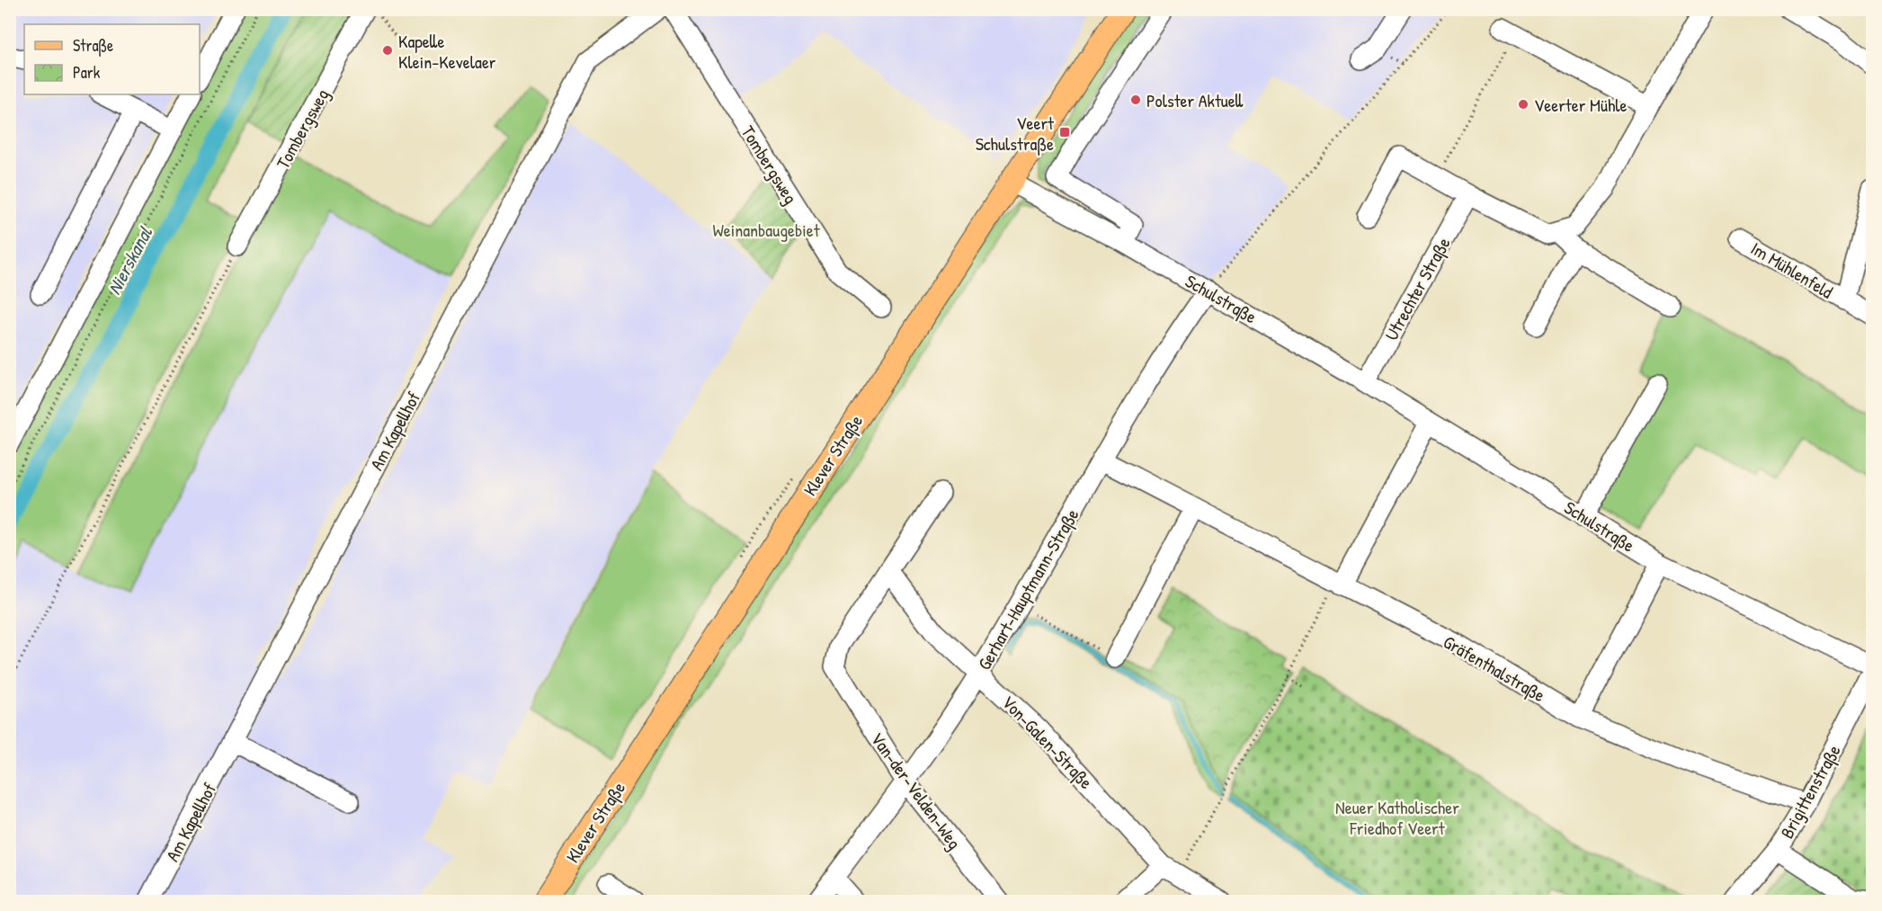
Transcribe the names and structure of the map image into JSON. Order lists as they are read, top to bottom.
{
  "streets": {
    "main road": ["Klever Straße"],
    "street": [
      "Tombergsweg",
      "Im Mühlenfeld",
      "Utrechter Straße",
      "Schulstraße",
      "Am Kapellhof",
      "Gerhart-Hauptmann-Straße",
      "Gräfenthalstraße",
      "Von-Galen-Straße",
      "Van-der-Velden-Weg",
      "Brigittenstraße"
    ]
  },
  "crossings": [
    ["Utrechter Straße", "Schulstraße"],
    ["Schulstraße", "Klever Straße"],
    ["Schulstraße", "Gerhart-Hauptmann-Straße"],
    ["Gerhart-Hauptmann-Straße", "Gräfenthalstraße"],
    ["Gerhart-Hauptmann-Straße", "Von-Galen-Straße"],
    ["Gerhart-Hauptmann-Straße", "Van-der-Velden-Weg"],
    ["Gräfenthalstraße", "Brigittenstraße"],
    ["Von-Galen-Straße", "Van-der-Velden-Weg"]
  ],
  "water": ["Nierskanal"],
  "parks": ["Weinanbaugebiet", "Neuer Katholischer Friedhof Veert"],
  "places": {
    "other": ["Kapelle Klein-Kevelaer", "Polster Aktuell", "Veerter Mühle"],
    "transit": ["Veert Schulstraße"]
  },
  "legend": ["Straße", "Park"]
}
